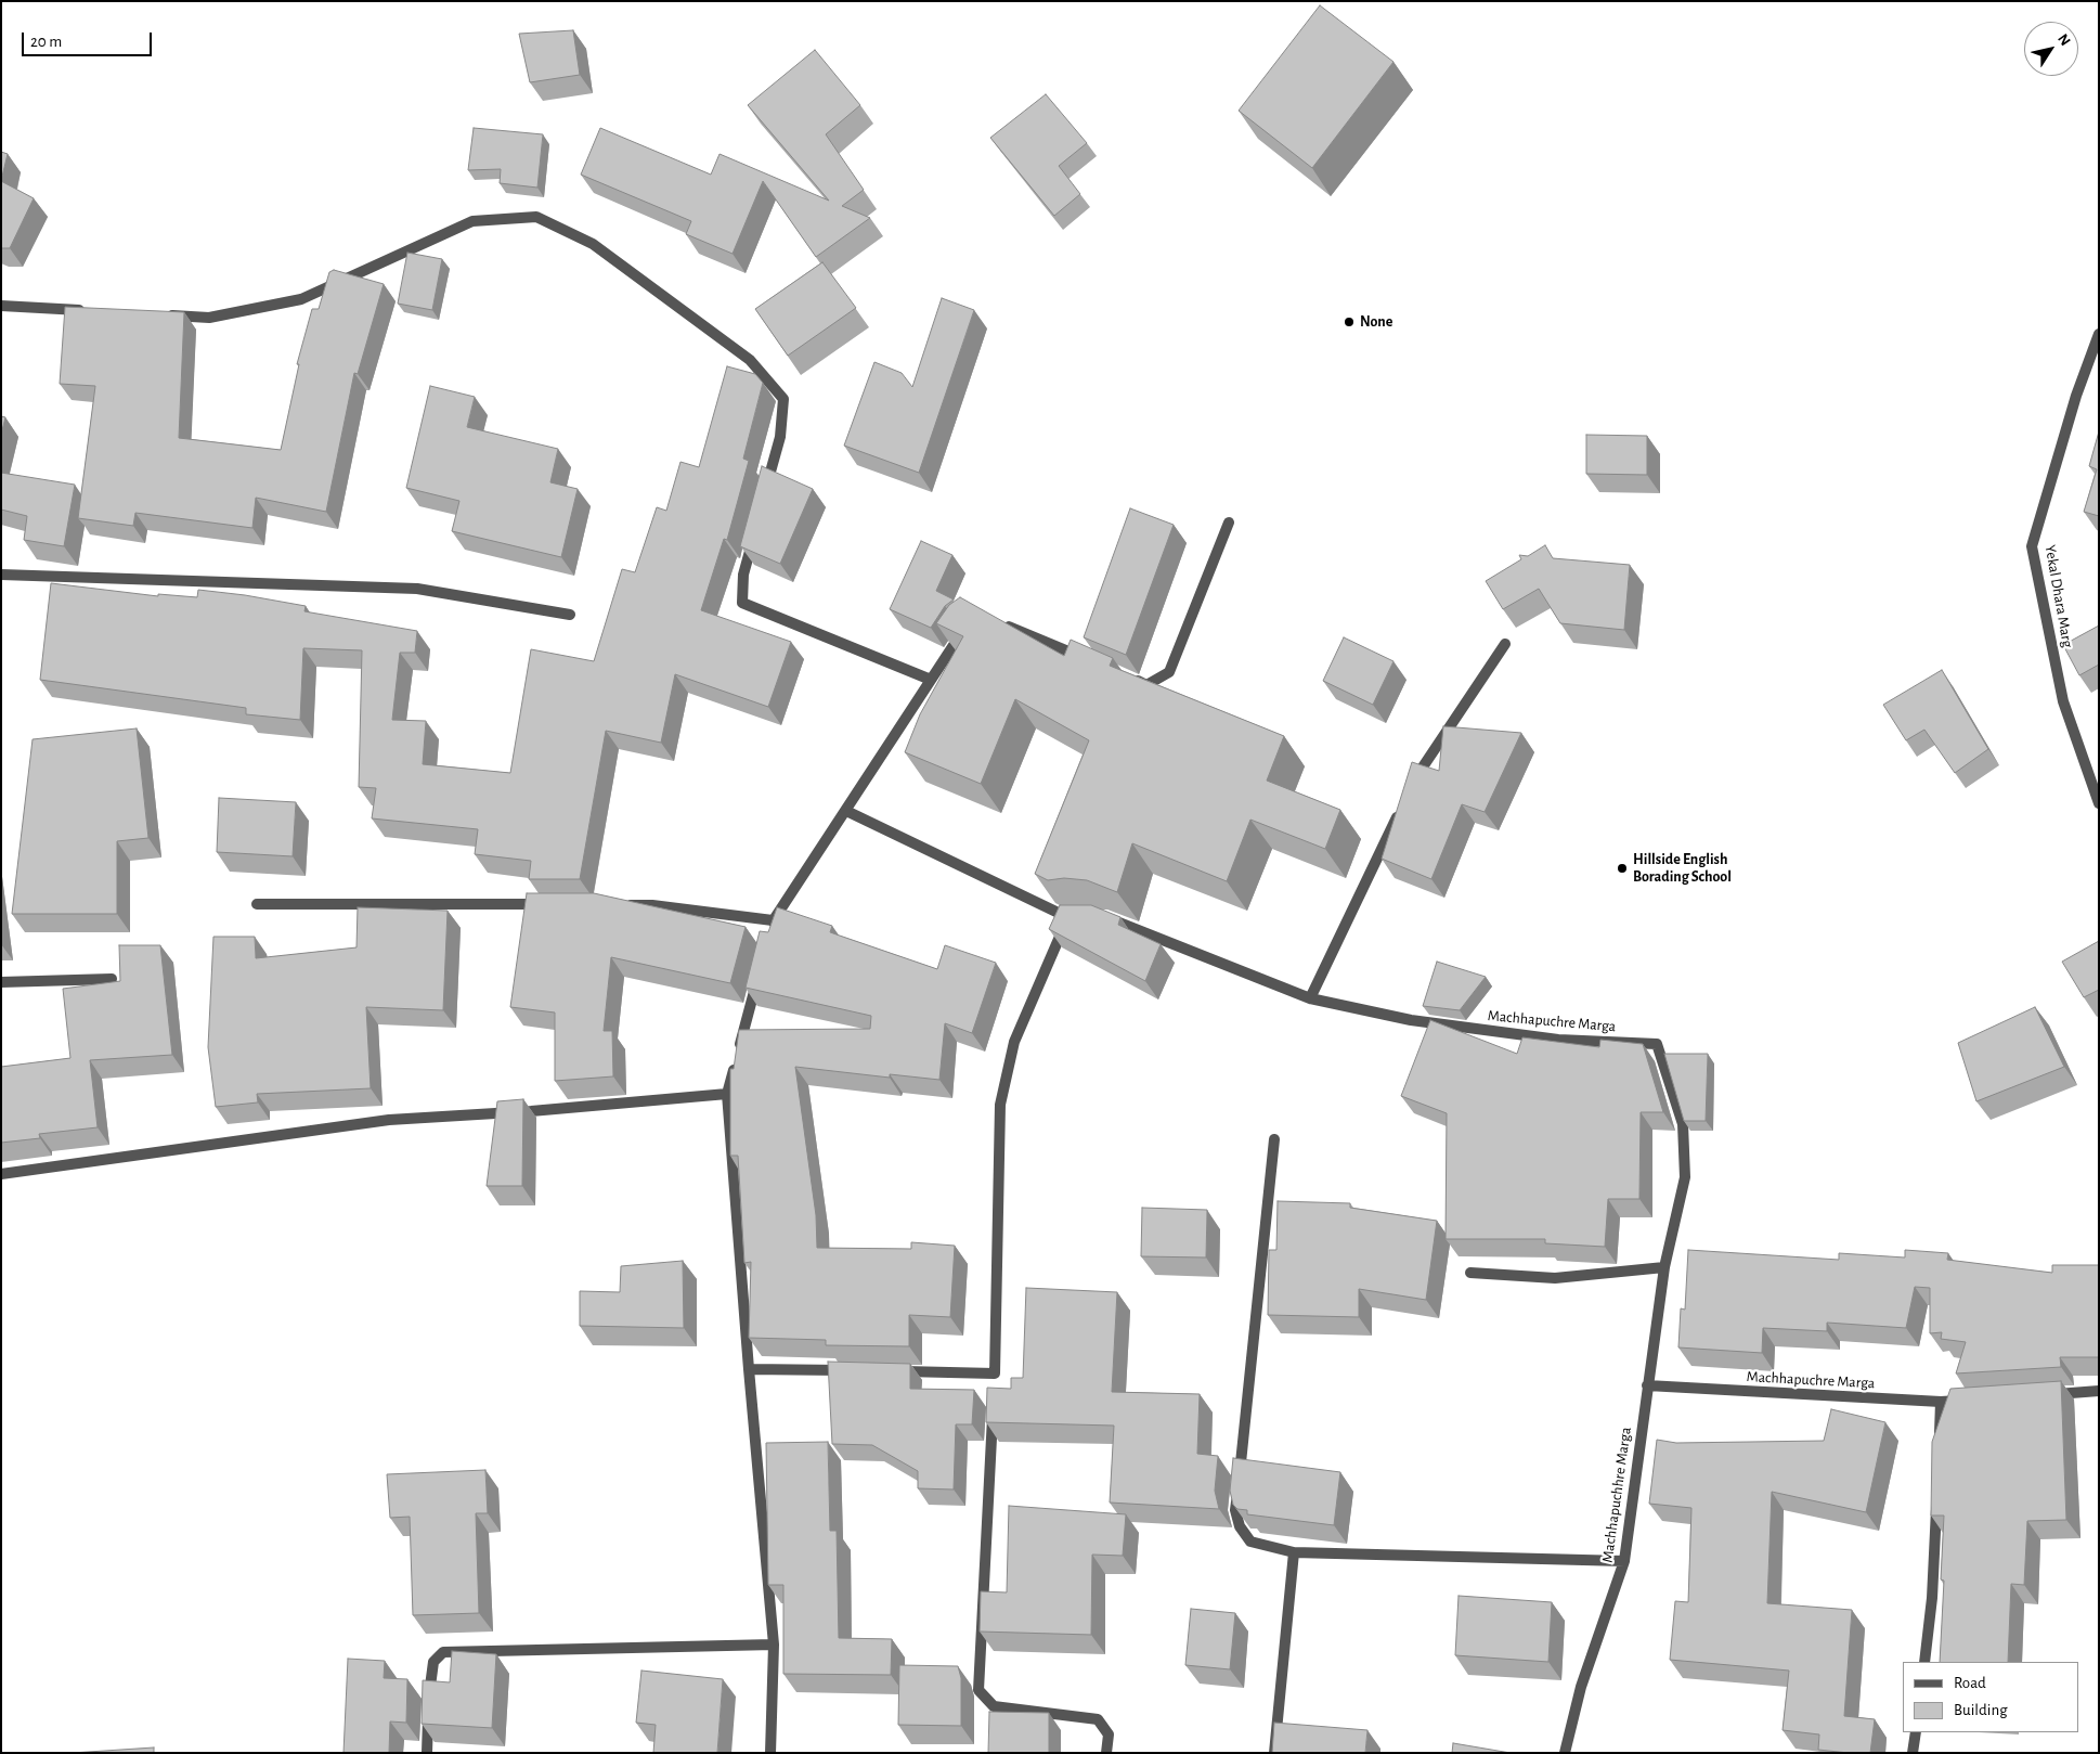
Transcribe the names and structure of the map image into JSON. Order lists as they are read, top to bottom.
{
  "streets": {
    "street": ["Yekal Dhara Marg", "Machhapuchre Marga", "Machhapuchhre Marga"]
  },
  "crossings": [
    ["Machhapuchre Marga", "Machhapuchhre Marga"]
  ],
  "places": ["None", "Hillside English Borading School"],
  "legend": ["Road", "Building"],
  "scale_bar": "20 m",
  "north": "top right"
}
